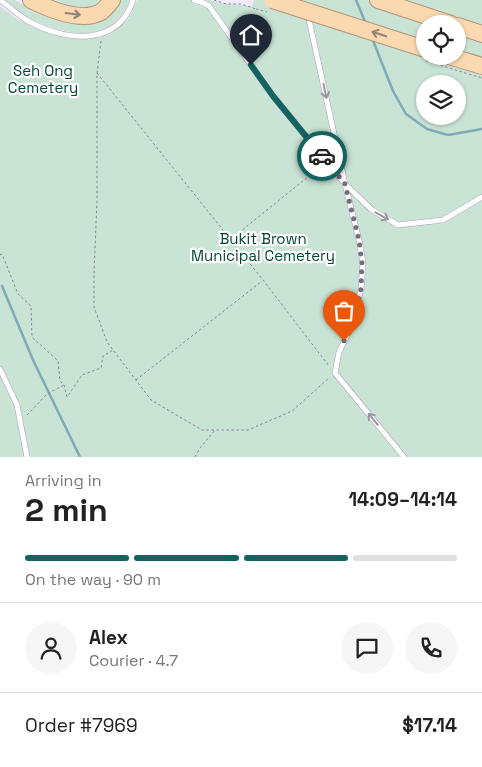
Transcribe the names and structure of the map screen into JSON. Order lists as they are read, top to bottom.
{
  "parks": ["Seh Ong Cemetery", "Bukit Brown Municipal Cemetery"],
  "page": {
    "heading": ["2 min", "Arriving in", "14:09–14:14"],
    "panel": [
      "Alex",
      "Courier · 4.7",
      "Order #7969",
      "$17.14"
    ],
    "bar": "On the way · 90 m"
  }
}
